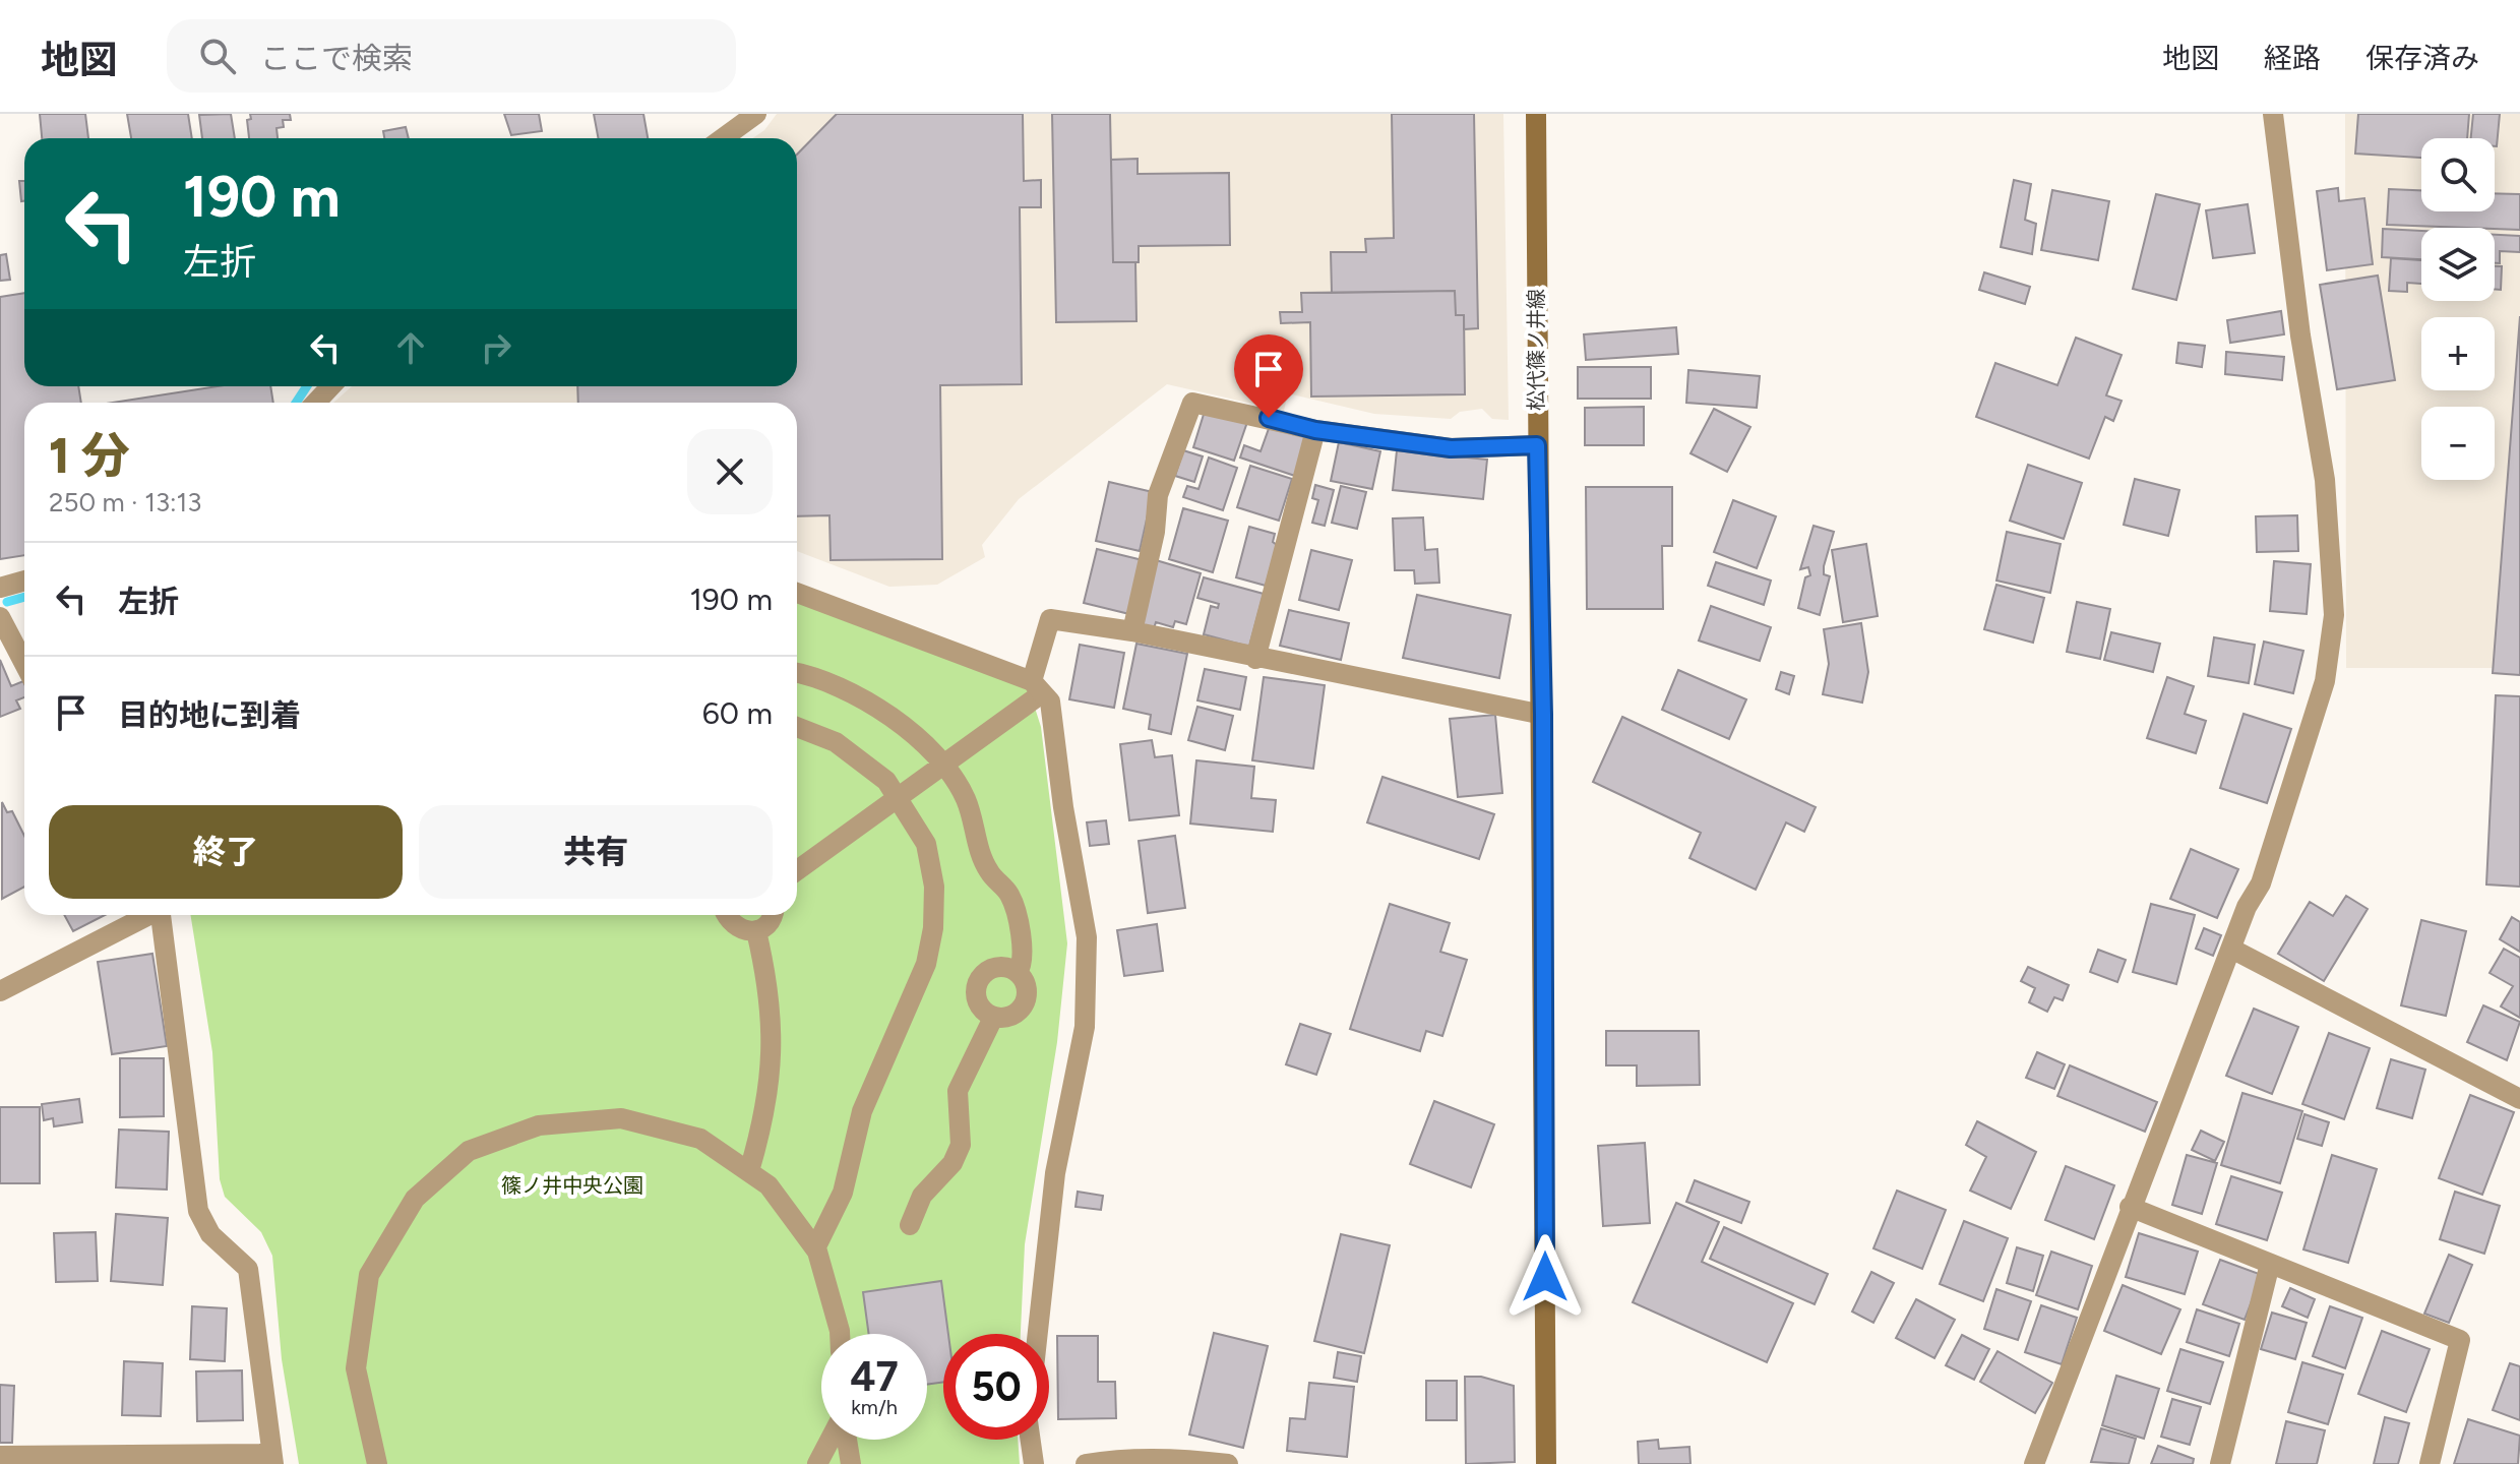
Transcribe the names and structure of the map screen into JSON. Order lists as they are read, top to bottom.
{
  "streets": {
    "main road": ["松代篠ノ井線"]
  },
  "parks": ["篠ノ井中央公園"],
  "page": {
    "header": "地図",
    "search": "ここで検索",
    "nav": ["地図", "経路", "保存済み"],
    "map_buttons": ["+", "−"],
    "turn": ["190 m", "左折"],
    "heading": ["1 分", "250 m · 13:13"],
    "list": [
      {
        "name": "左折",
        "value": "190 m"
      },
      {
        "name": "目的地に到着",
        "value": "60 m"
      }
    ],
    "buttons": ["終了", "共有"],
    "speed": "47 km/h",
    "limit": "50"
  }
}
